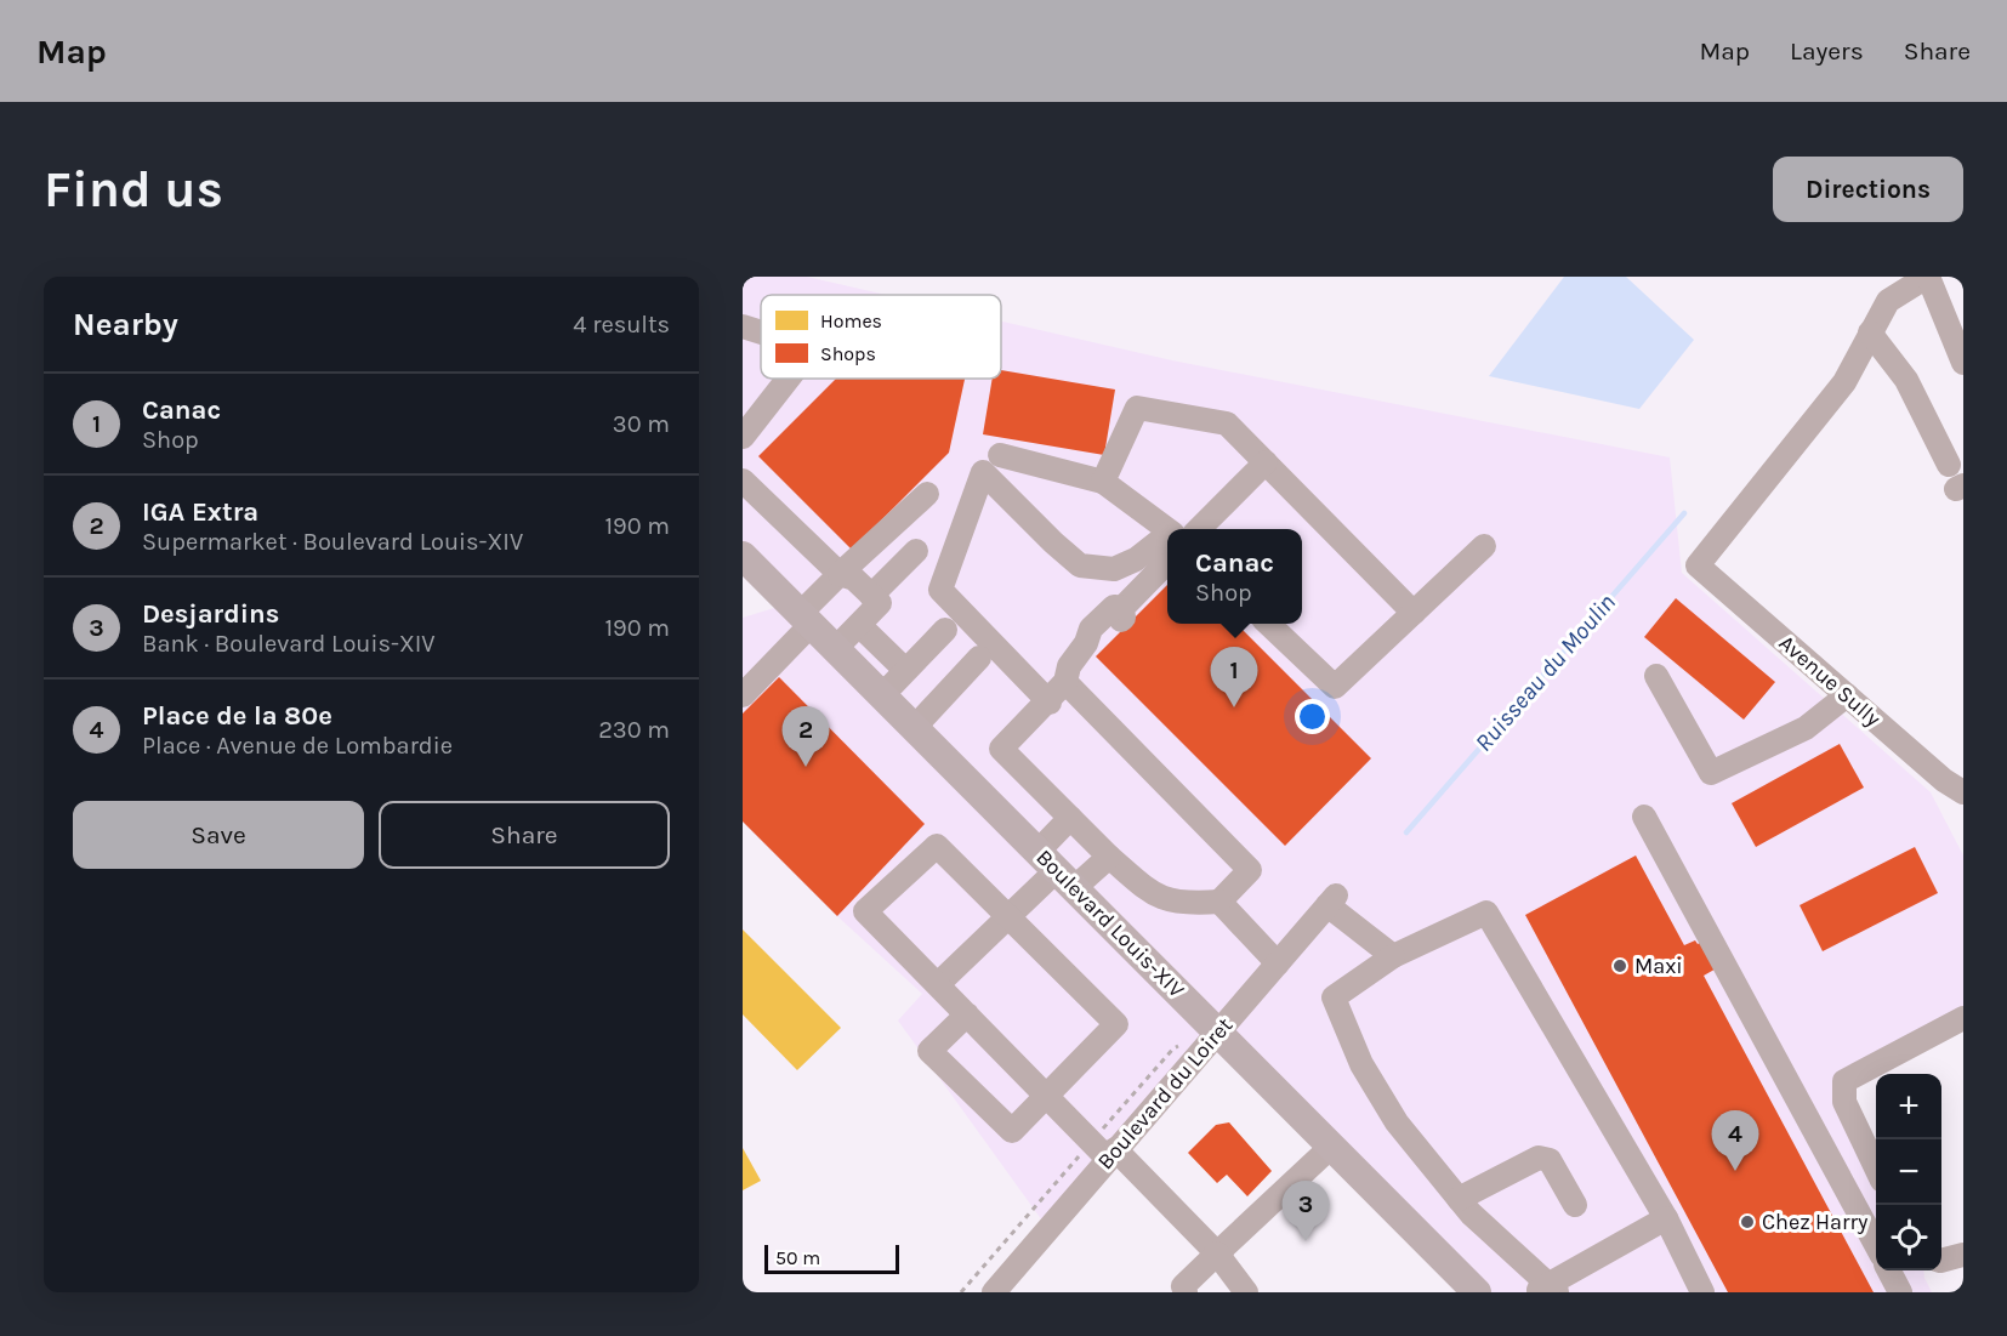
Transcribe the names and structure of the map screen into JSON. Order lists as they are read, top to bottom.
{
  "streets": {
    "main road": ["Boulevard Louis-XIV"],
    "street": ["Avenue Sully", "Boulevard du Loiret"]
  },
  "crossings": [
    ["Boulevard Louis-XIV", "Boulevard du Loiret"]
  ],
  "water": ["Ruisseau du Moulin"],
  "places": ["Maxi", "Chez Harry"],
  "legend": ["Homes", "Shops"],
  "scale_bar": "50 m",
  "page": {
    "header": "Map",
    "nav": ["Map", "Layers", "Share"],
    "buttons": [
      "Directions",
      ["Save", "Share"]
    ],
    "title": "Find us",
    "heading": ["Nearby", "4 results"],
    "list": [
      {
        "mark": "1",
        "name": "Canac",
        "note": "Shop",
        "value": "30 m"
      },
      {
        "mark": "2",
        "name": "IGA Extra",
        "note": "Supermarket · Boulevard Louis-XIV",
        "value": "190 m"
      },
      {
        "mark": "3",
        "name": "Desjardins",
        "note": "Bank · Boulevard Louis-XIV",
        "value": "190 m"
      },
      {
        "mark": "4",
        "name": "Place de la 80e",
        "note": "Place · Avenue de Lombardie",
        "value": "230 m"
      }
    ],
    "popup": ["Canac", "Shop"],
    "pins": [
      "1",
      "2",
      "4",
      "3"
    ],
    "map_buttons": ["+", "−"],
    "scale": "50 m"
  }
}
